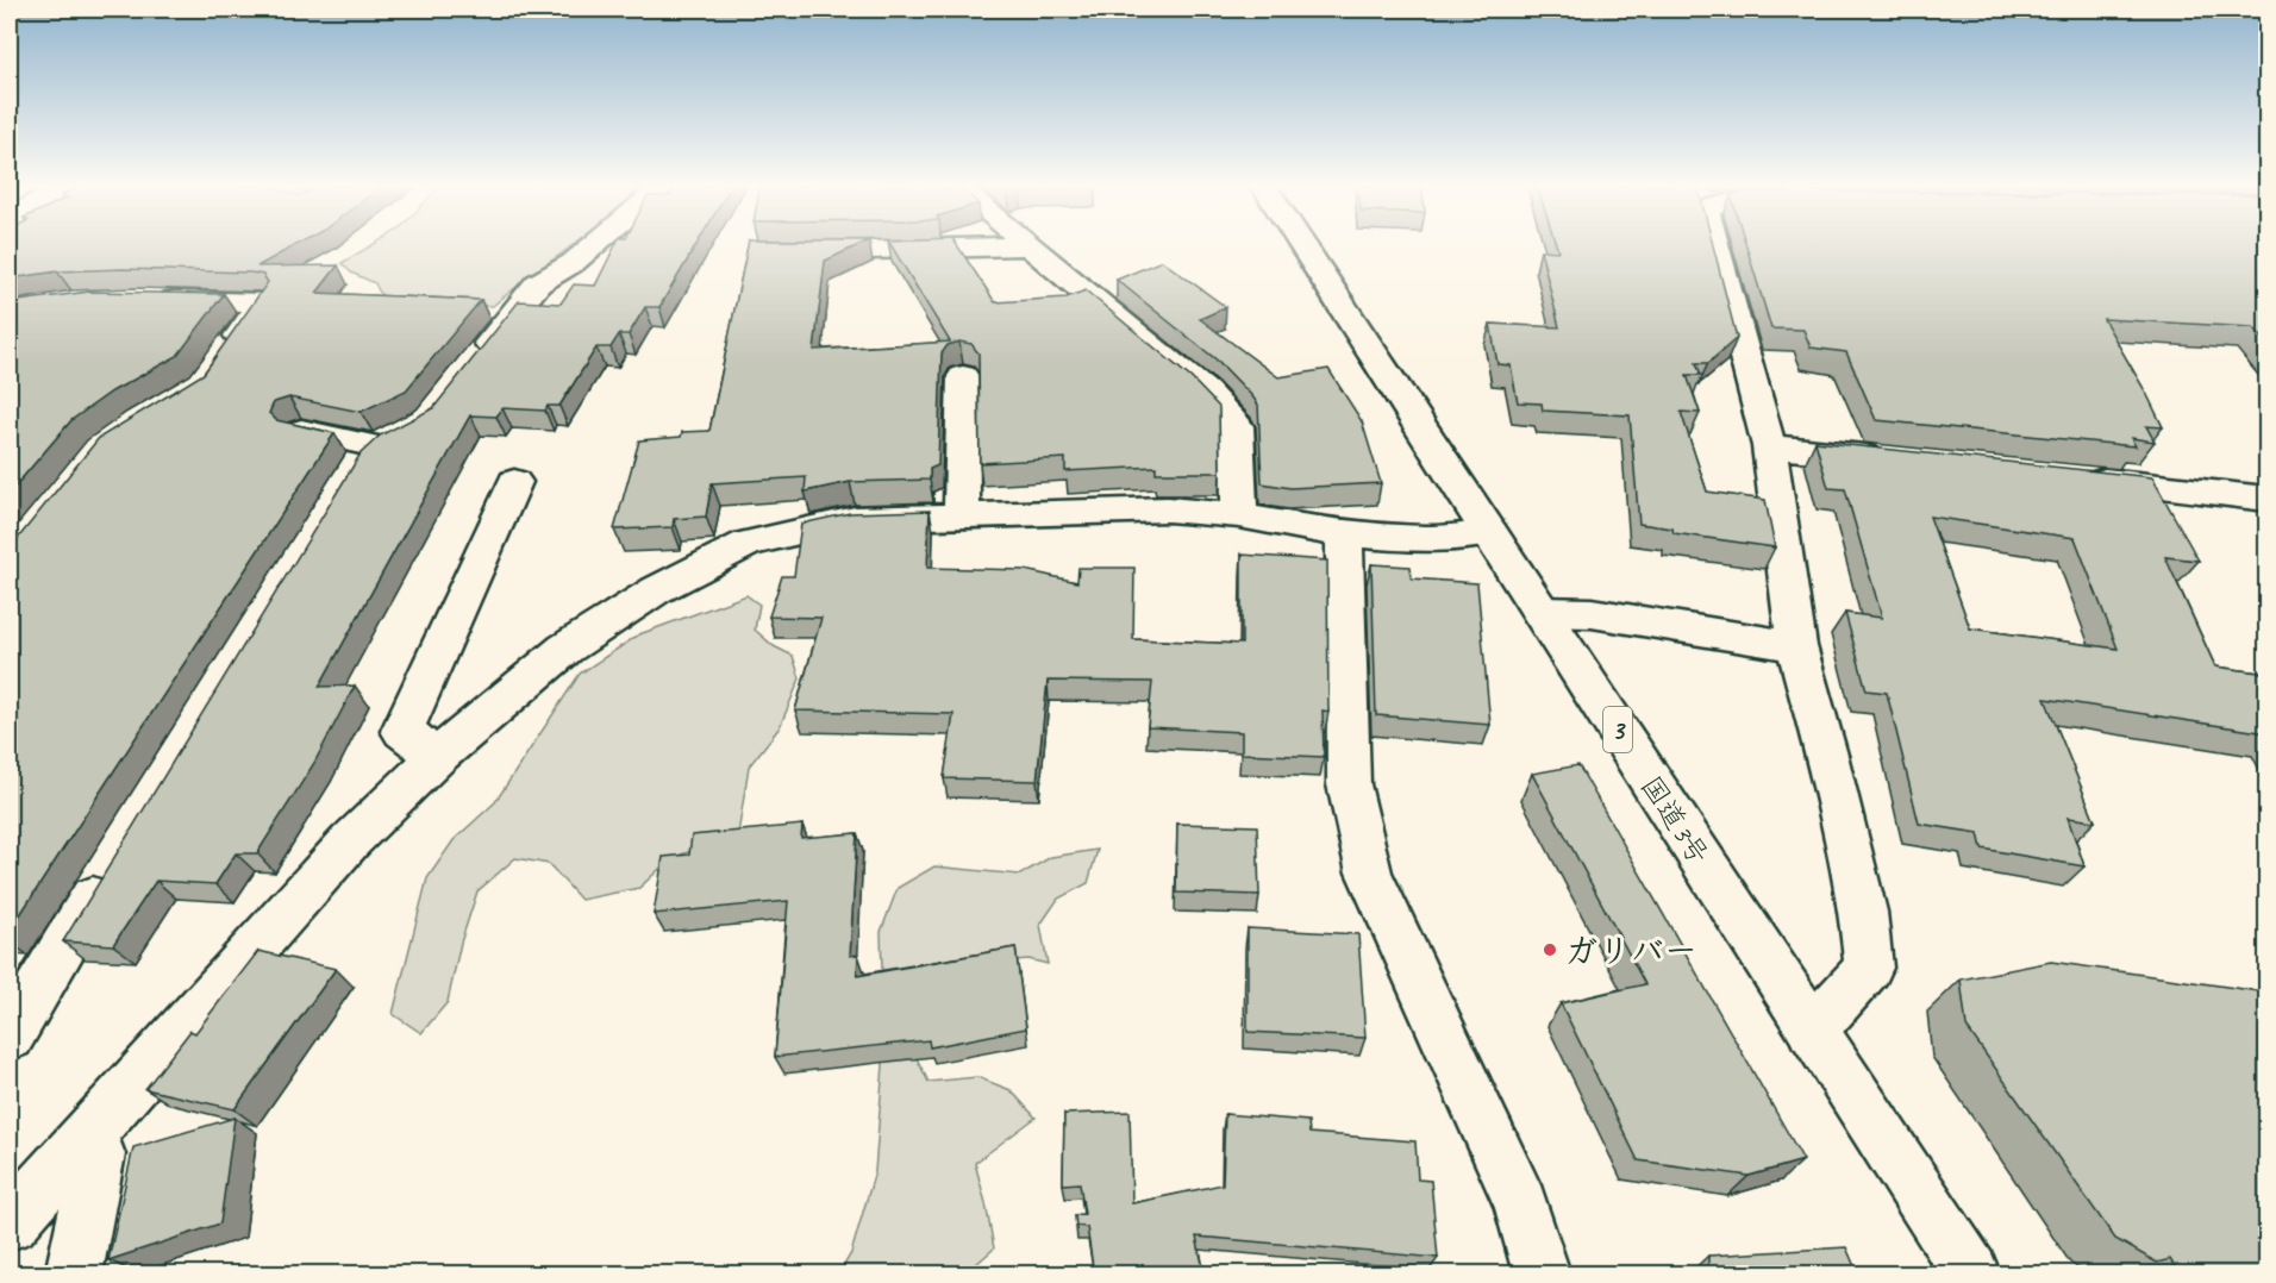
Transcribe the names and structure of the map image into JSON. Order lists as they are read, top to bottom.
{
  "streets": {
    "main road": ["3", "国道3号"]
  },
  "places": ["ガリバー"]
}
